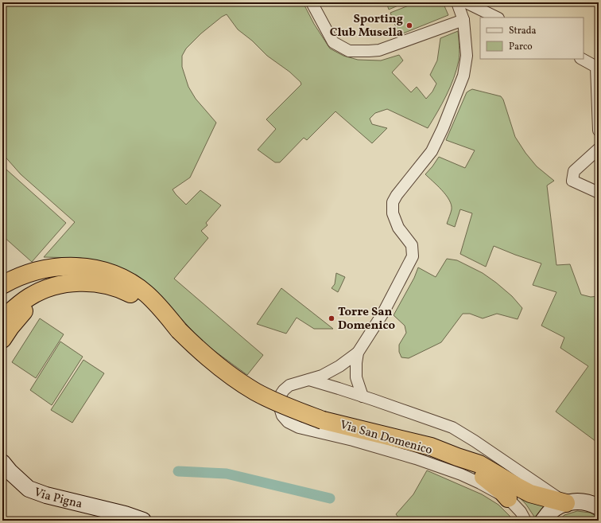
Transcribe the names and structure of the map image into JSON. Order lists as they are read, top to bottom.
{
  "streets": {
    "main road": ["Via Pigna"],
    "street": ["Via San Domenico"]
  },
  "places": ["Sporting Club Musella", "Torre San Domenico"],
  "legend": ["Strada", "Parco"]
}
